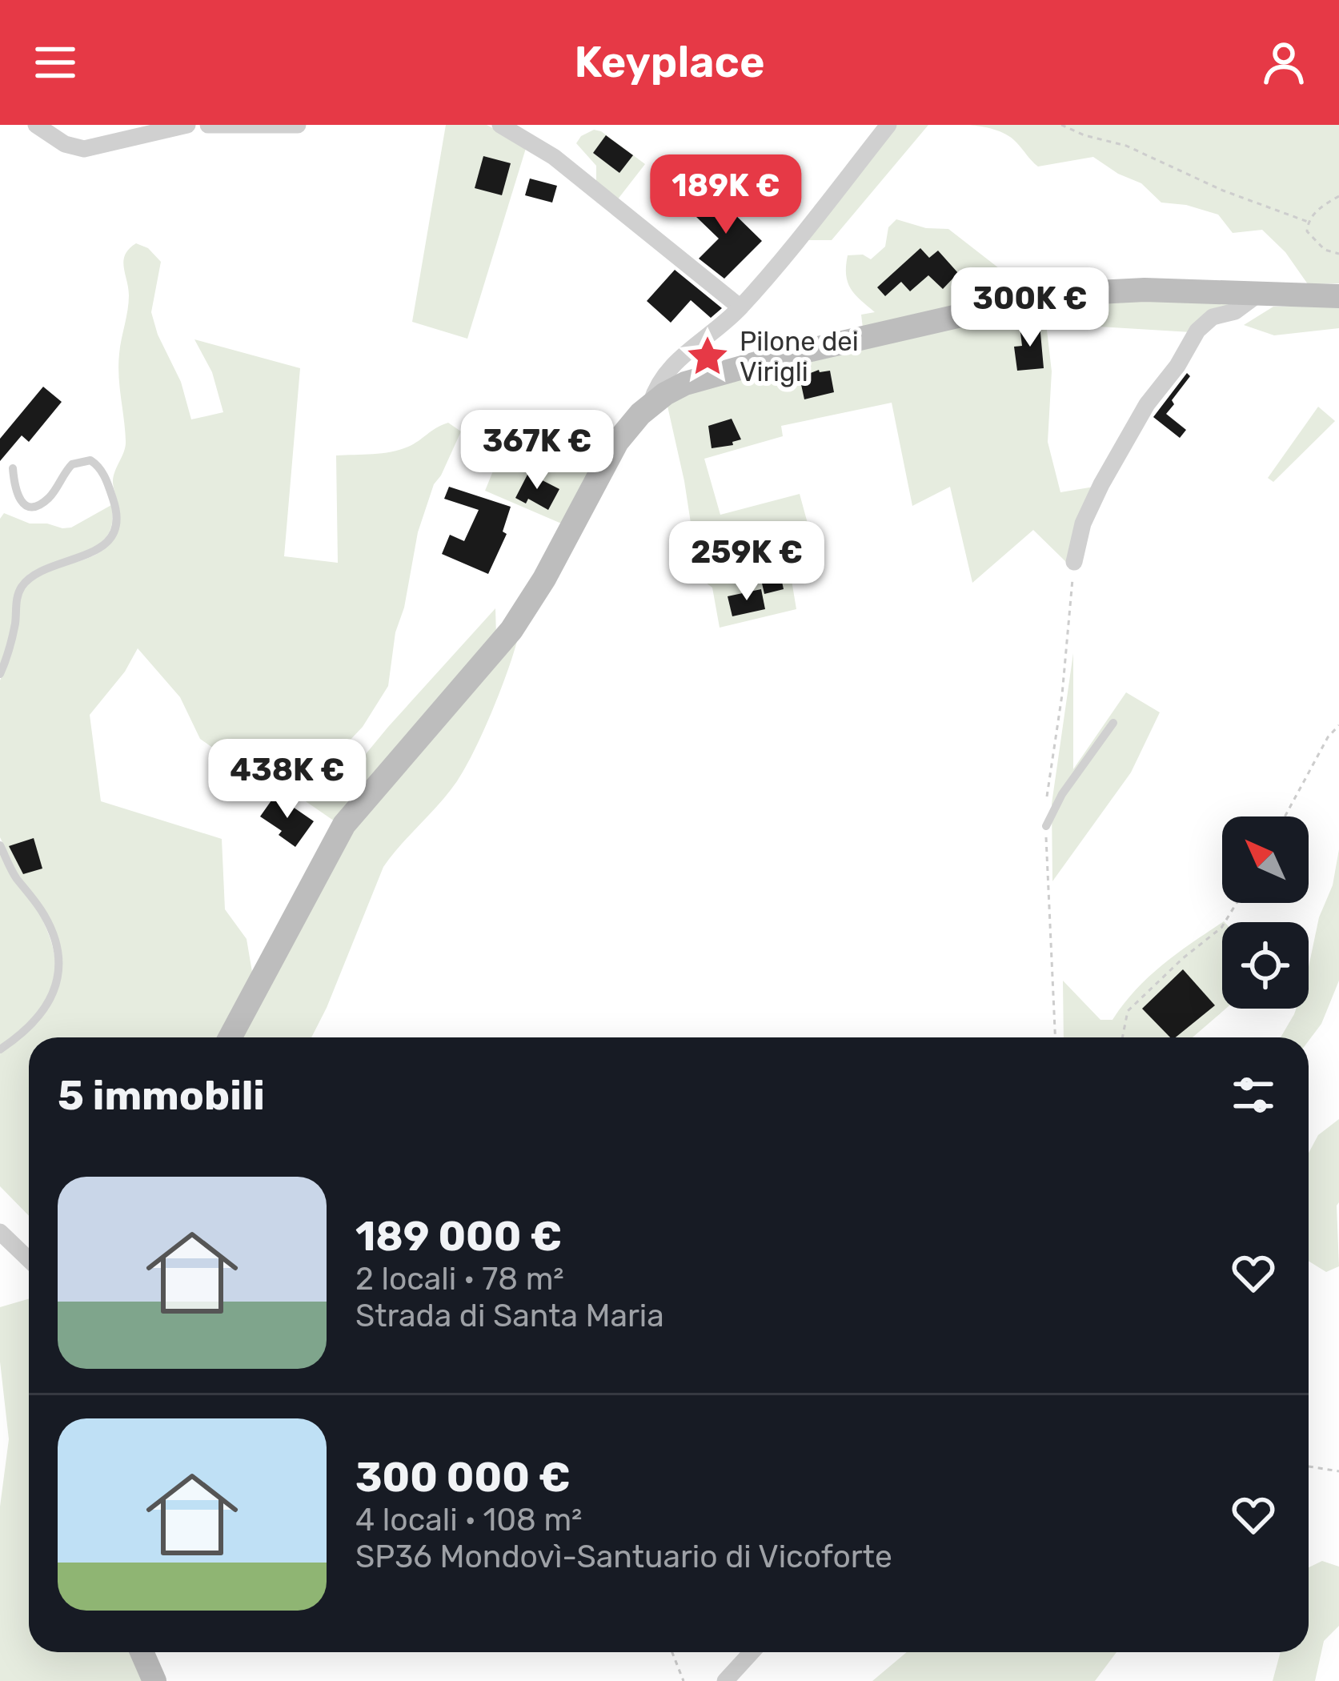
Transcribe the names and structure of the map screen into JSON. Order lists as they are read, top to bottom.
{
  "places": {
    "place": ["Pilone dei Virigli"]
  },
  "north": "top left",
  "page": {
    "header": "Keyplace",
    "price": [
      "189K €",
      "300K €",
      "367K €",
      "259K €",
      "438K €"
    ],
    "heading": "5 immobili",
    "list": [
      {
        "name": "189 000 €",
        "note": "2 locali · 78 m² · Strada di Santa Maria"
      },
      {
        "name": "300 000 €",
        "note": "4 locali · 108 m² · SP36 Mondovì-Santuario di Vicoforte"
      }
    ]
  }
}
